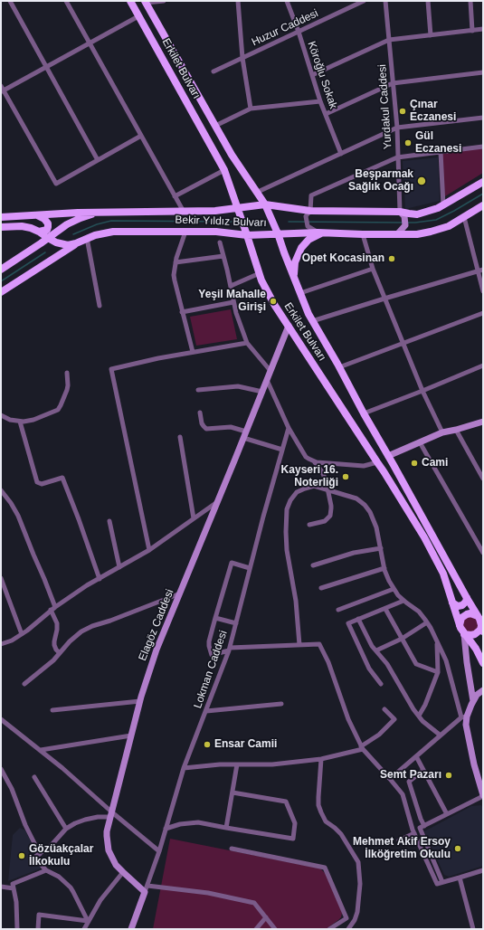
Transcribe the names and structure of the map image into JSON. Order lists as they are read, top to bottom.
{
  "streets": {
    "main road": ["Erkilet Bulvarı", "Bekir Yıldız Bulvarı"],
    "street": [
      "Huzur Caddesi",
      "Köroğlu Sokak",
      "Yurdakul Caddesi",
      "Elagöz Caddesi",
      "Lokman Caddesi"
    ]
  },
  "crossings": [
    ["Huzur Caddesi", "Köroğlu Sokak"],
    ["Erkilet Bulvarı", "Bekir Yıldız Bulvarı"],
    ["Erkilet Bulvarı", "Elagöz Caddesi"],
    ["Yurdakul Caddesi", "Bekir Yıldız Bulvarı"],
    ["Elagöz Caddesi", "Lokman Caddesi"]
  ],
  "places": [
    "Çınar Eczanesi",
    "Gül Eczanesi",
    "Beşparmak Sağlık Ocağı",
    "Opet Kocasinan",
    "Yeşil Mahalle Girişi",
    "Cami",
    "Kayseri 16. Noterliği",
    "Ensar Camii",
    "Semt Pazarı",
    "Mehmet Akif Ersoy İlköğretim Okulu",
    "Gözüakçalar İlkokulu"
  ]
}
